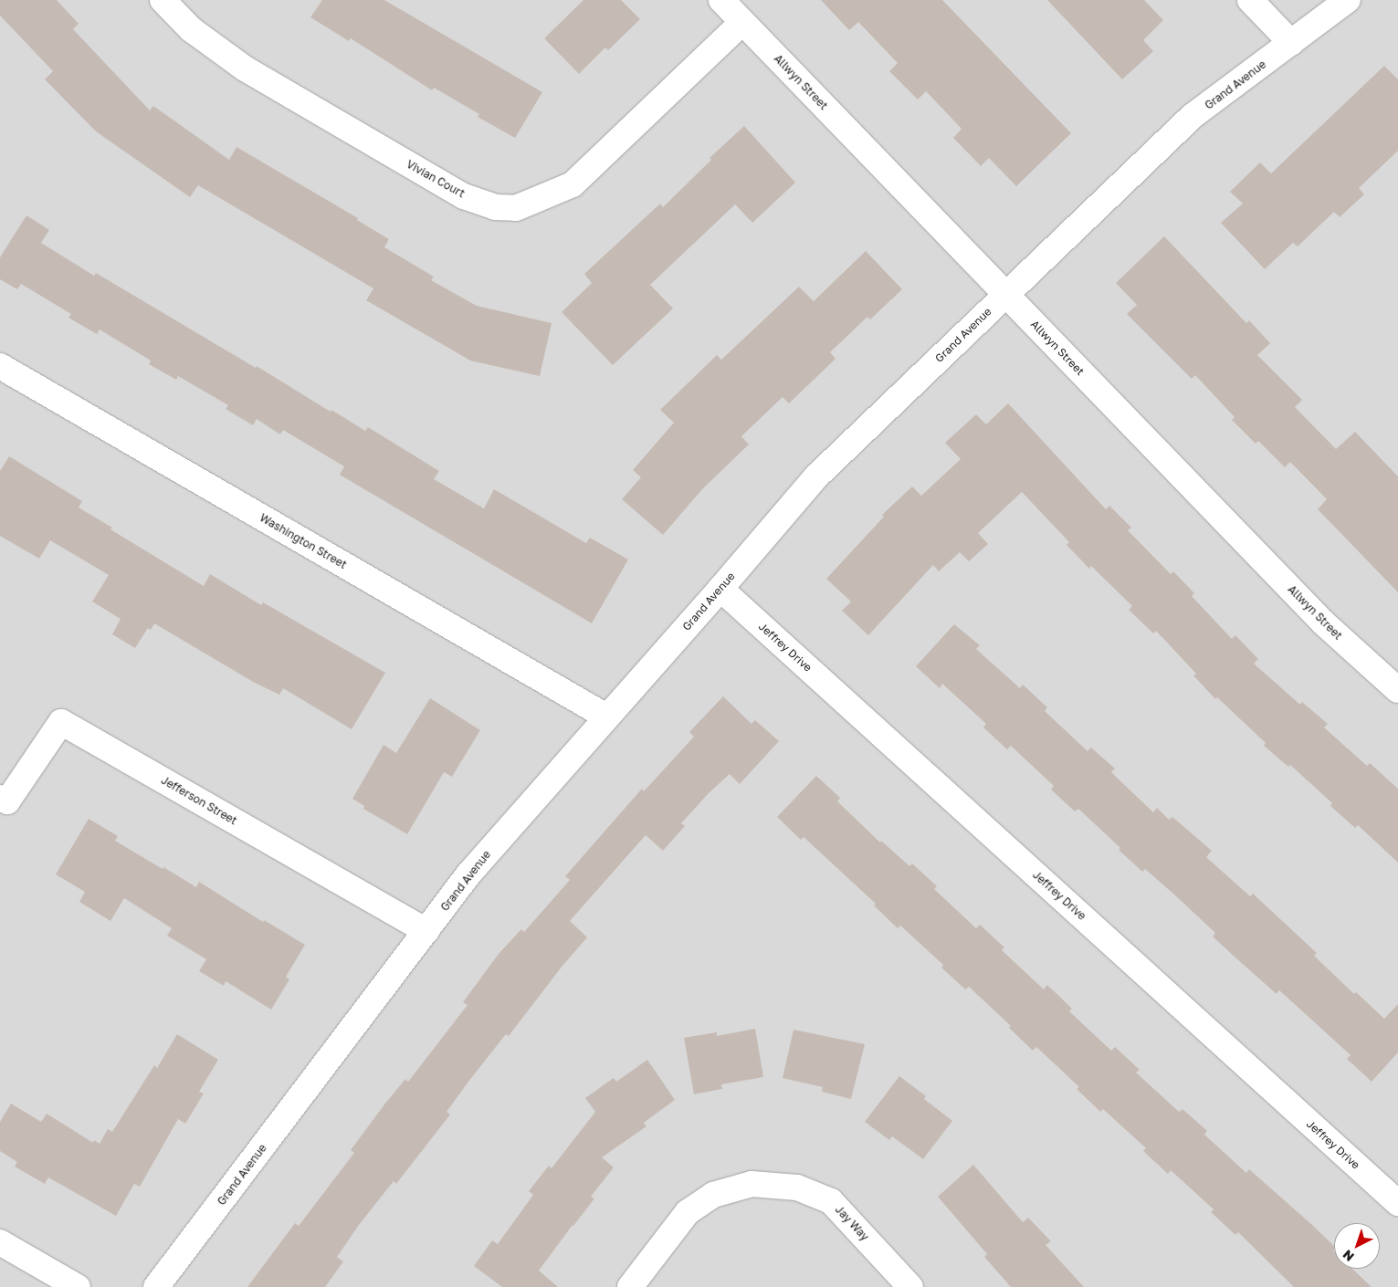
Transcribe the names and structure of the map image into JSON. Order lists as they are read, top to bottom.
{
  "streets": {
    "street": [
      "Allwyn Street",
      "Grand Avenue",
      "Vivian Court",
      "Washington Street",
      "Jeffrey Drive",
      "Jefferson Street",
      "Jay Way"
    ]
  },
  "crossings": [
    ["Allwyn Street", "Grand Avenue"],
    ["Allwyn Street", "Vivian Court"],
    ["Grand Avenue", "Washington Street"],
    ["Grand Avenue", "Jeffrey Drive"],
    ["Grand Avenue", "Jefferson Street"]
  ],
  "north": "bottom left"
}
